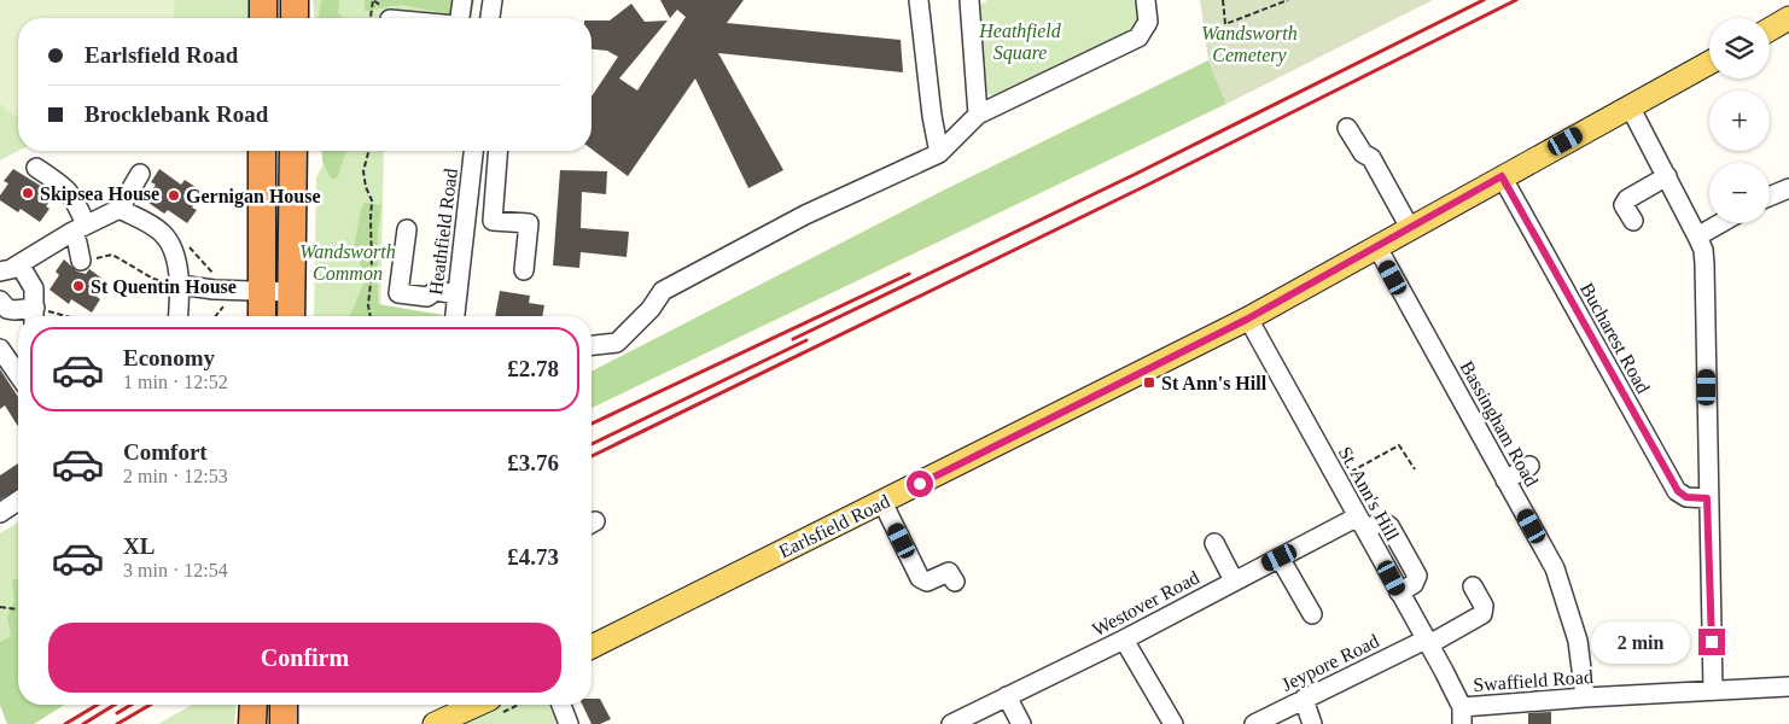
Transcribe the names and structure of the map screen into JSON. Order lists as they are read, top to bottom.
{
  "streets": {
    "main road": ["Earlsfield Road"],
    "street": [
      "Heathfield Road",
      "Bucharest Road",
      "Bassingham Road",
      "St. Ann's Hill",
      "Westover Road",
      "Jeypore Road",
      "Swaffield Road"
    ]
  },
  "crossings": [
    ["Bucharest Road", "Earlsfield Road"],
    ["Bassingham Road", "Earlsfield Road"],
    ["Bassingham Road", "Swaffield Road"],
    ["St. Ann's Hill", "Earlsfield Road"],
    ["St. Ann's Hill", "Westover Road"]
  ],
  "parks": ["Heathfield Square", "Wandsworth Cemetery", "Wandsworth Common"],
  "places": {
    "other": ["Skipsea House", "Gernigan House", "St Quentin House"],
    "transit": ["St Ann's Hill"]
  },
  "page": {
    "map_buttons": ["+", "−"],
    "banner": ["Earlsfield Road", "Brocklebank Road"],
    "list": [
      {
        "name": "Economy",
        "note": "1 min · 12:52",
        "value": "£2.78"
      },
      {
        "name": "Comfort",
        "note": "2 min · 12:53",
        "value": "£3.76"
      },
      {
        "name": "XL",
        "note": "3 min · 12:54",
        "value": "£4.73"
      }
    ],
    "buttons": "Confirm",
    "bubble": "2 min"
  }
}
